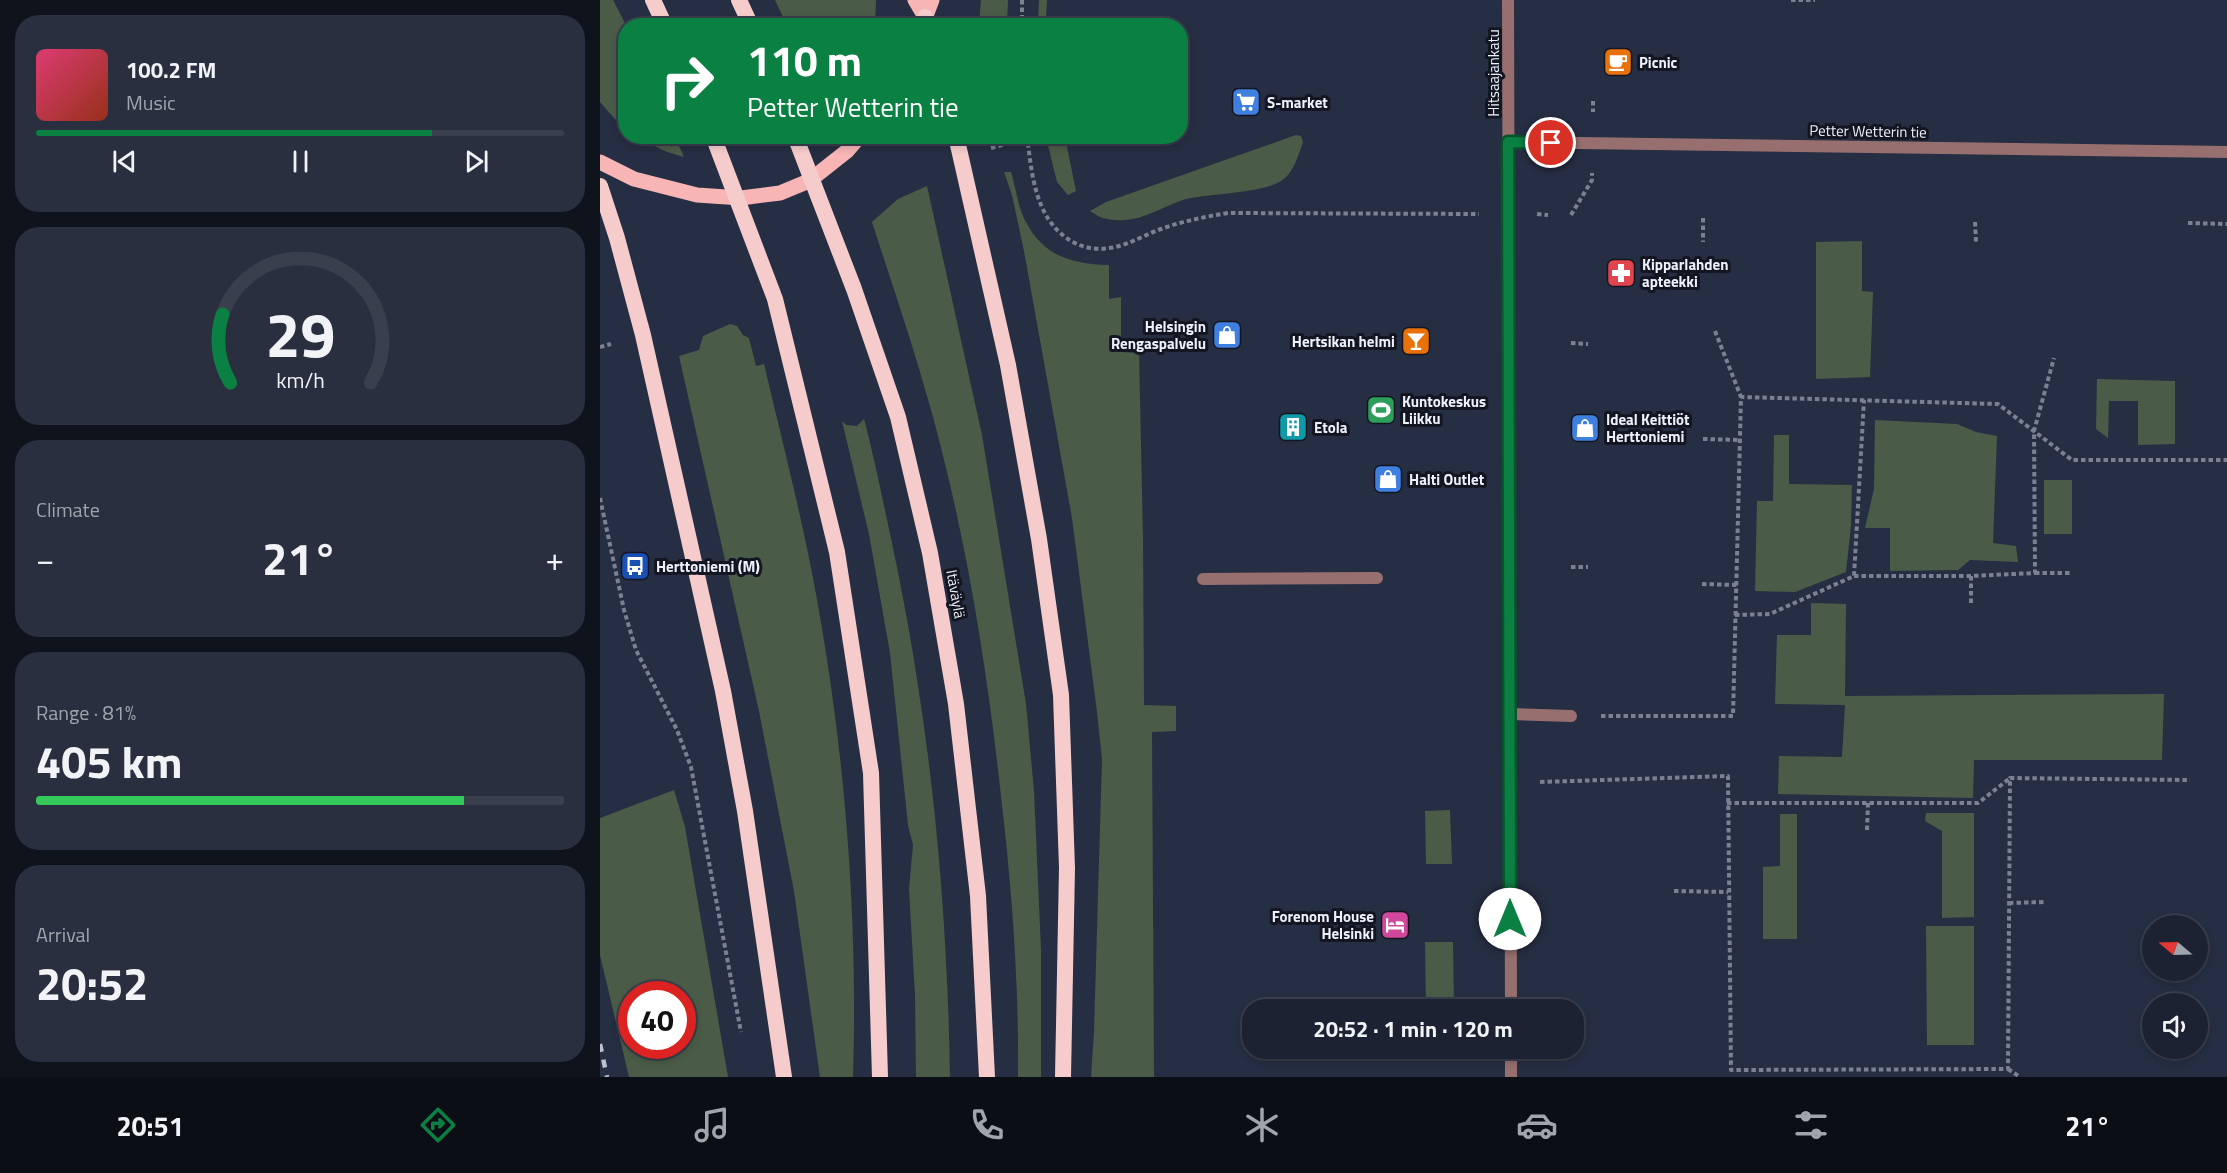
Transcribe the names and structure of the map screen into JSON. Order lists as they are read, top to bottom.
{
  "streets": {
    "highway": ["Itäväylä"],
    "street": ["Hitsaajankatu", "Petter Wetterin tie"]
  },
  "crossings": [
    ["Hitsaajankatu", "Petter Wetterin tie"]
  ],
  "places": {
    "cafe": ["Picnic"],
    "supermarket": ["S-market"],
    "pharmacy": ["Kipparlahden apteekki"],
    "shop": ["Helsingin Rengaspalvelu", "Ideal Keittiöt Herttoniemi", "Halti Outlet"],
    "bar": ["Hertsikan helmi"],
    "sports": ["Kuntokeskus Liikku"],
    "building": ["Etola"],
    "bus stop": ["Herttoniemi (M)"],
    "hotel": ["Forenom House Helsinki"]
  },
  "north": "left",
  "page": {
    "turn": ["110 m", "Petter Wetterin tie"],
    "song": ["100.2 FM", "Music"],
    "tile": [
      "Climate",
      ["Range · 81%", "405 km"],
      ["Arrival", "20:52"]
    ],
    "heat": ["−", "21°", "+"],
    "limit": "40",
    "trip": "20:52 · 1 min · 120 m",
    "tabs": ["20:51", "21°"],
    "gauge": ["29", "km/h"]
  }
}
